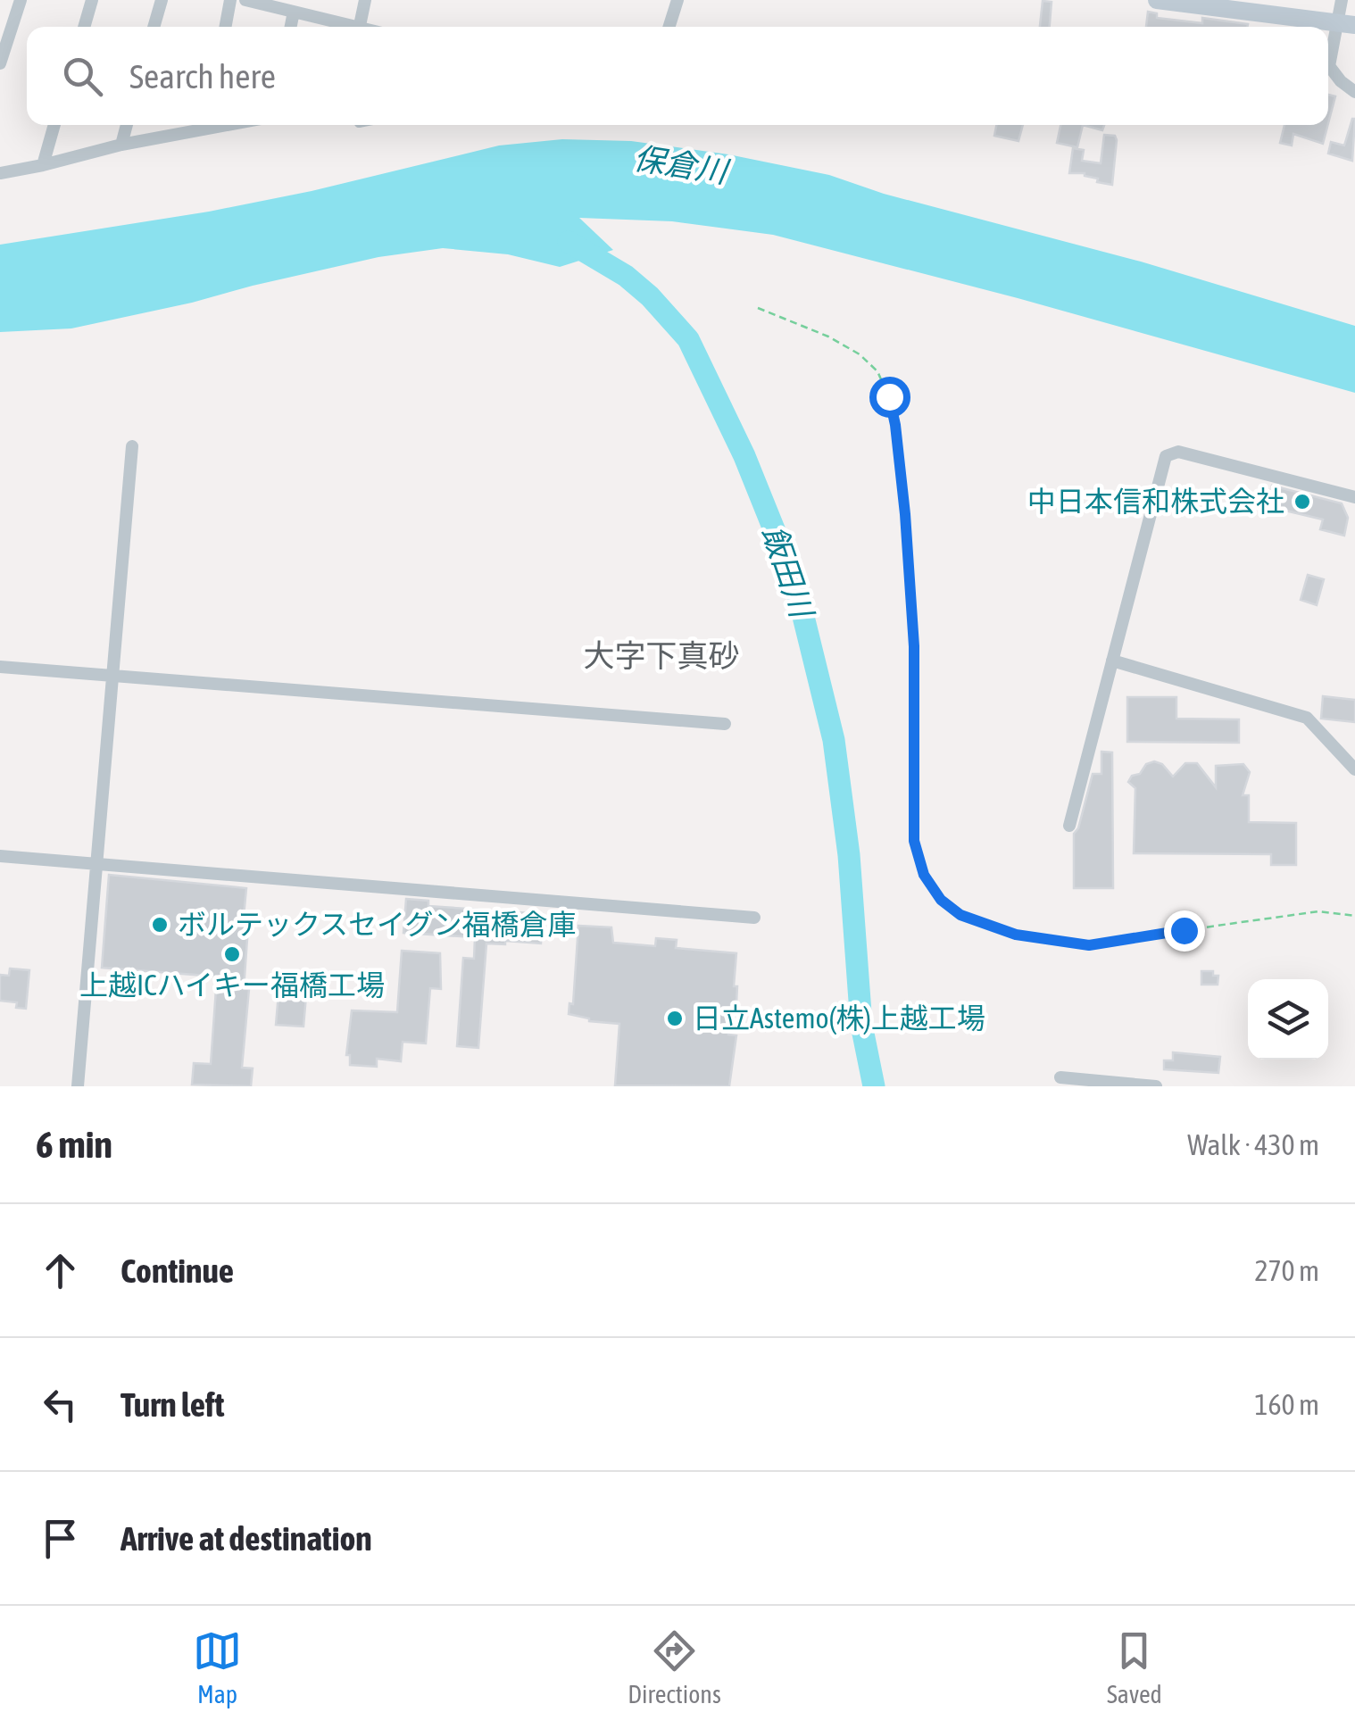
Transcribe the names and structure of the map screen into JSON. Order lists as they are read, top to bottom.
{
  "districts": ["大字下真砂"],
  "water": ["保倉川", "飯田川"],
  "places": [
    "中日本信和株式会社",
    "ボルテックスセイグン福橋倉庫",
    "上越ICハイキー福橋工場",
    "日立Astemo(株)上越工場"
  ],
  "page": {
    "search": "Search here",
    "heading": ["6 min", "Walk · 430 m"],
    "list": [
      ["Continue", "270 m"],
      ["Turn left", "160 m"],
      "Arrive at destination"
    ],
    "nav": ["Map", "Directions", "Saved"]
  }
}
